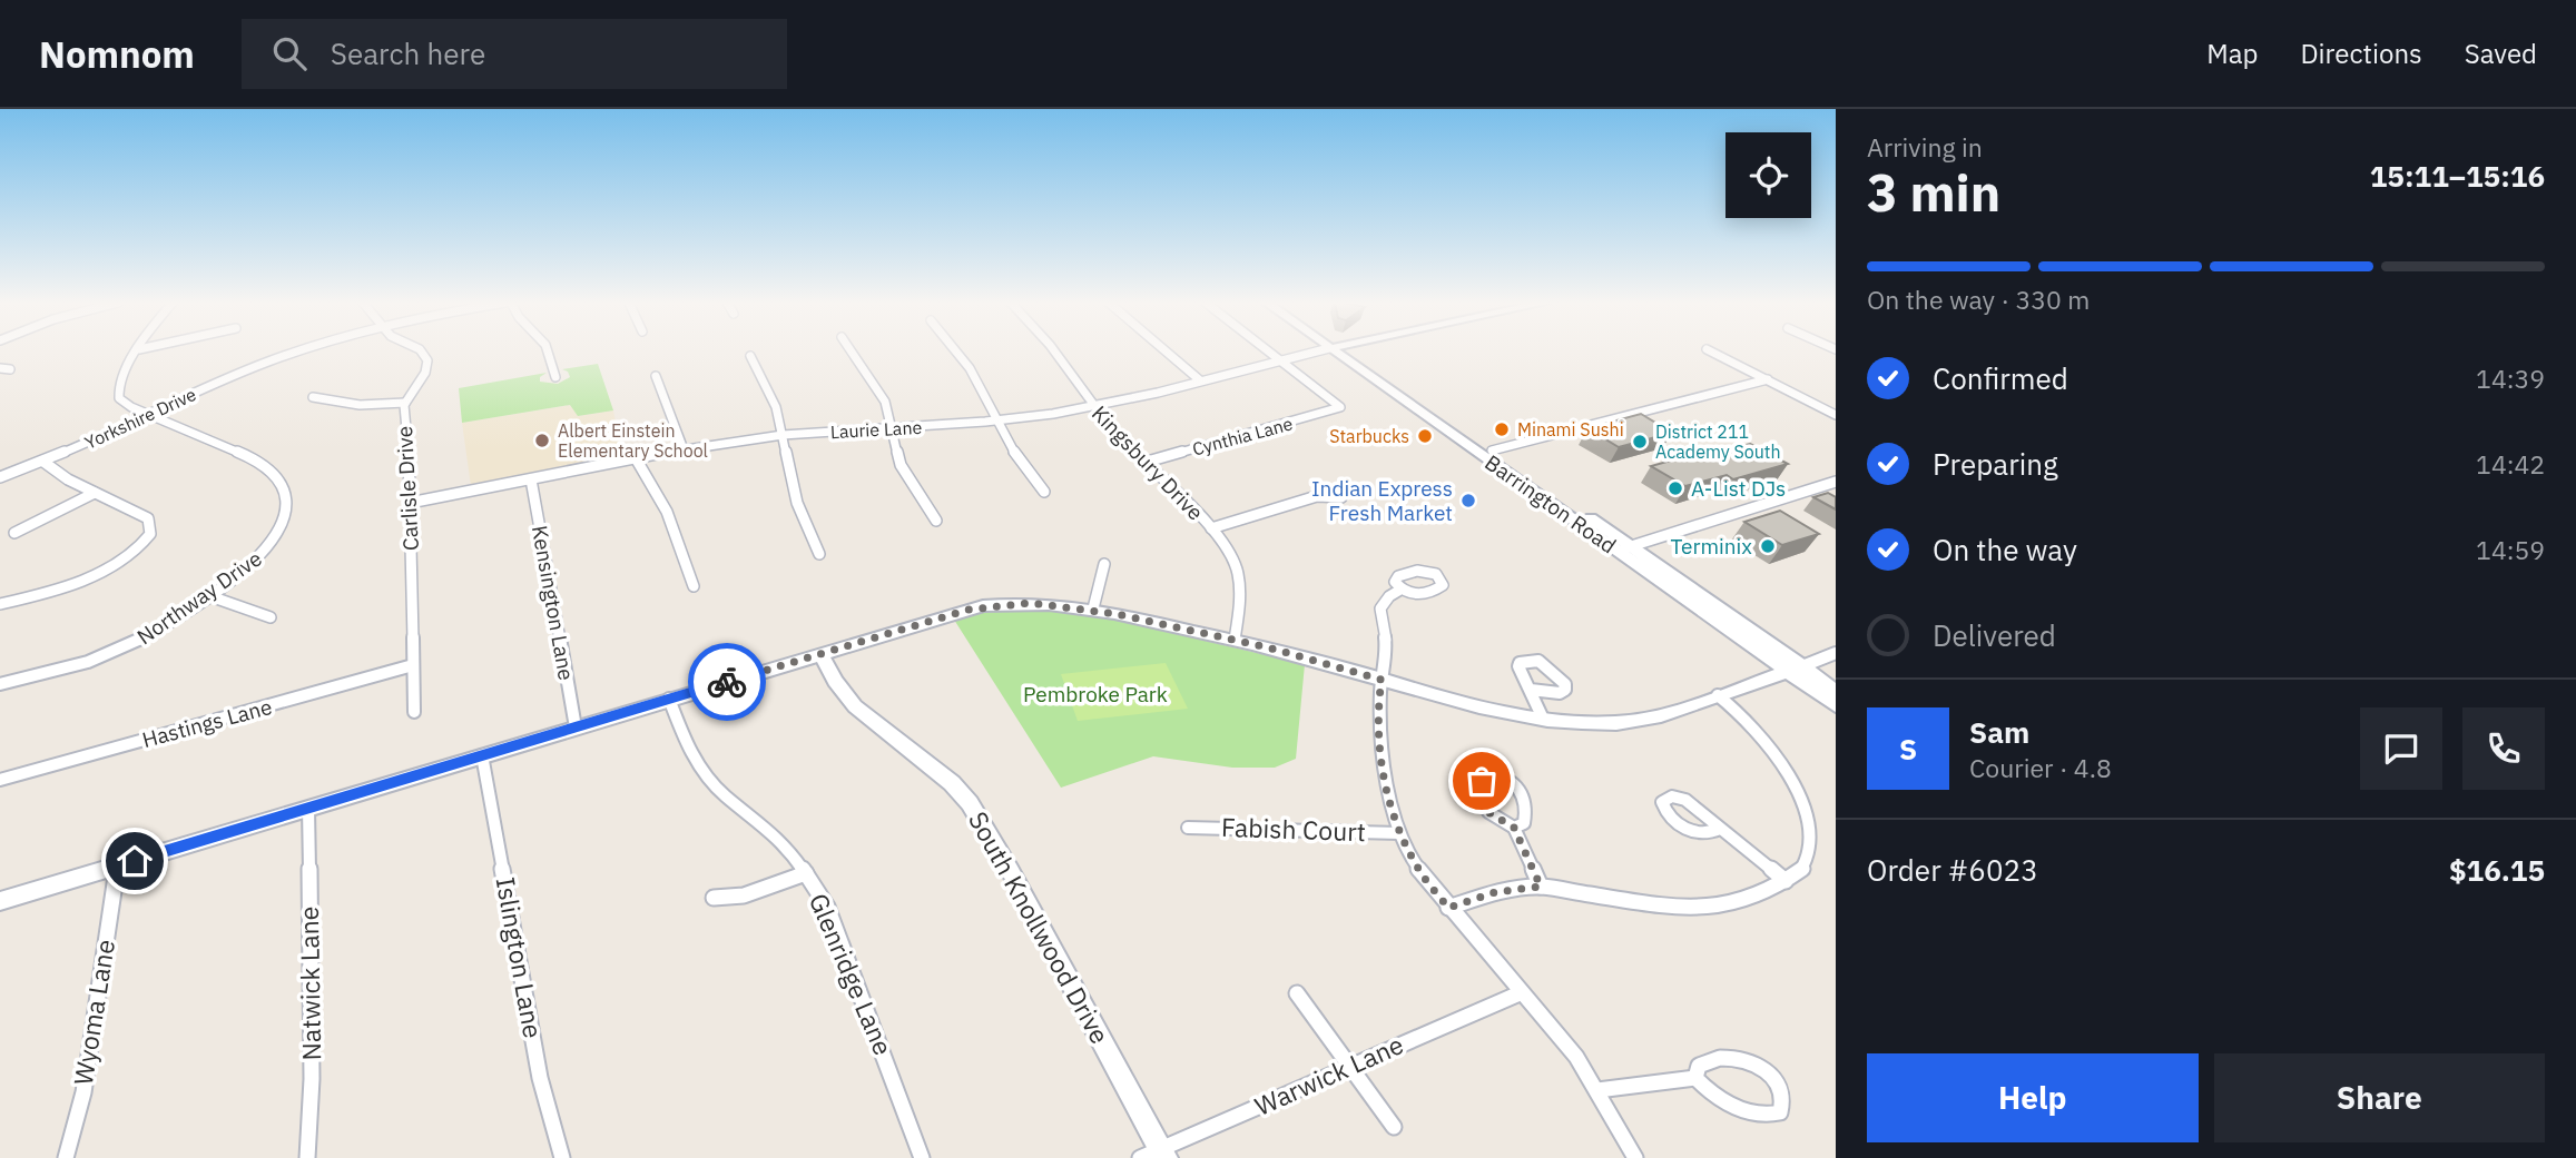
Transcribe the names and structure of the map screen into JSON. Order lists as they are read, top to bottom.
{
  "streets": {
    "street": [
      "Yorkshire Drive",
      "Laurie Lane",
      "Cynthia Lane",
      "Kingsbury Drive",
      "Carlisle Drive",
      "Barrington Road",
      "Northway Drive",
      "Kensington Lane",
      "Hastings Lane",
      "Fabish Court",
      "South Knollwood Drive",
      "Islington Lane",
      "Glenridge Lane",
      "Natwick Lane",
      "Wyoma Lane",
      "Warwick Lane"
    ]
  },
  "crossings": [
    ["Yorkshire Drive", "Northway Drive"],
    ["Laurie Lane", "Cynthia Lane"],
    ["Laurie Lane", "Kingsbury Drive"],
    ["Laurie Lane", "Carlisle Drive"],
    ["Laurie Lane", "Kensington Lane"],
    ["Cynthia Lane", "Kingsbury Drive"],
    ["Carlisle Drive", "Hastings Lane"],
    ["South Knollwood Drive", "Warwick Lane"]
  ],
  "parks": ["Pembroke Park"],
  "places": [
    "Minami Sushi",
    "Starbucks",
    "Albert Einstein Elementary School",
    "District 211 Academy South",
    "A-List DJs",
    "Indian Express Fresh Market",
    "Terminix"
  ],
  "page": {
    "header": "Nomnom",
    "search": "Search here",
    "nav": ["Map", "Directions", "Saved"],
    "heading": ["3 min", "Arriving in", "15:11–15:16"],
    "panel": [
      "Sam",
      "Courier · 4.8",
      "Order #6023",
      "$16.15"
    ],
    "bar": "On the way · 330 m",
    "list": [
      ["Confirmed", "14:39"],
      ["Preparing", "14:42"],
      ["On the way", "14:59"],
      "Delivered"
    ],
    "round": "S",
    "buttons": ["Help", "Share"]
  }
}
